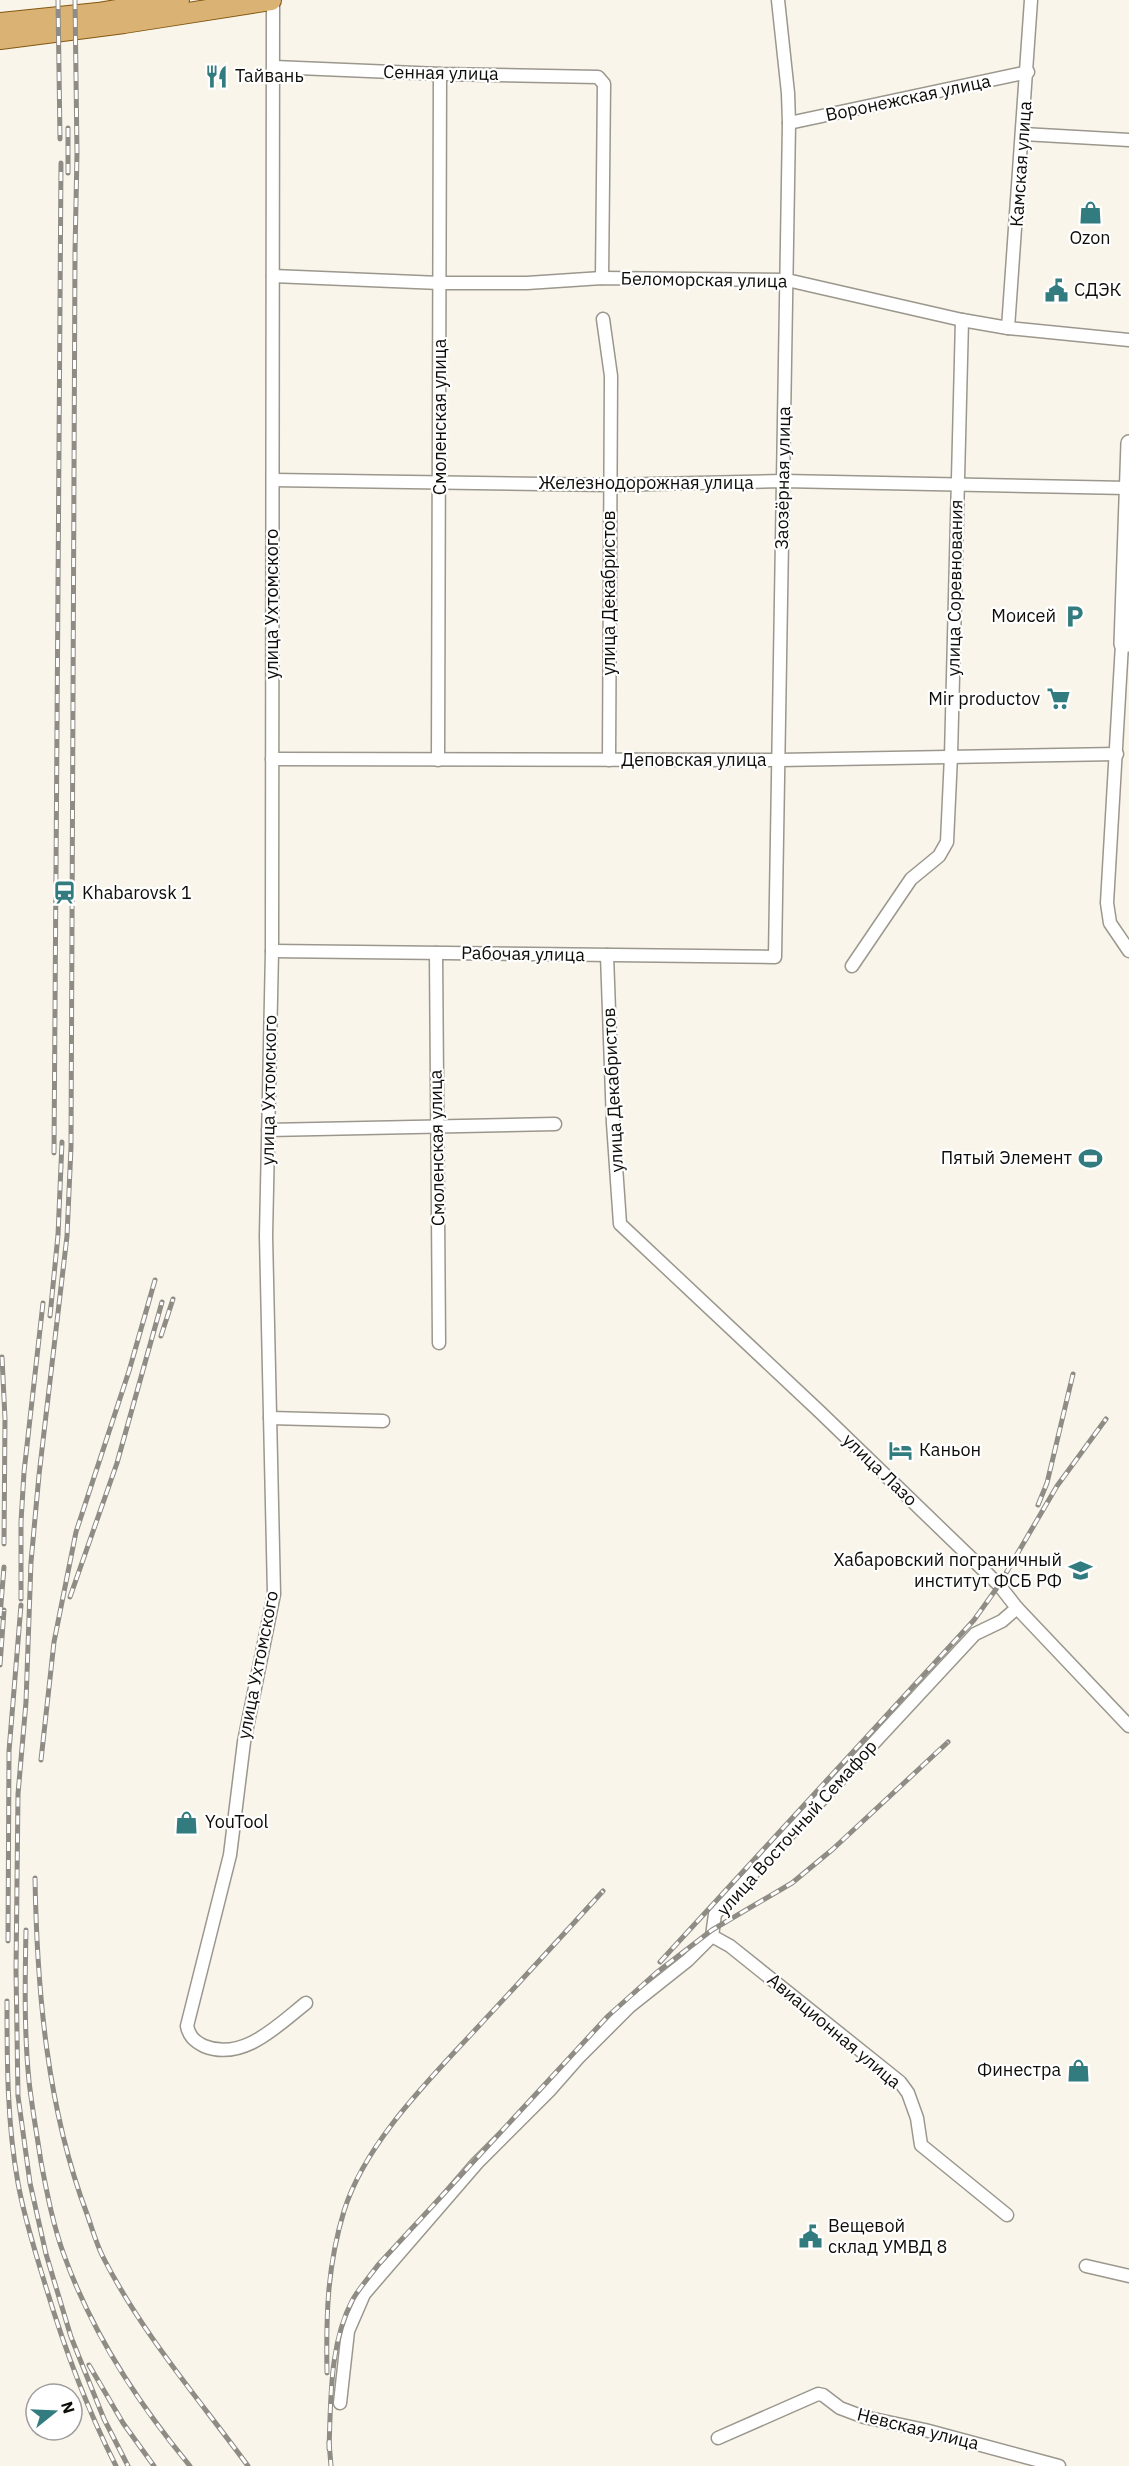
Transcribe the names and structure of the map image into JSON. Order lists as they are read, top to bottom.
{
  "streets": {
    "street": [
      "Сенная улица",
      "Воронежская улица",
      "Камская улица",
      "Беломорская улица",
      "Смоленская улица",
      "Заозёрная улица",
      "Железнодорожная улица",
      "улица Соревнования",
      "улица Декабристов",
      "улица Ухтомского",
      "Деповская улица",
      "Рабочая улица",
      "улица Лазо",
      "улица Восточный Семафор",
      "Авиационная улица",
      "Невская улица"
    ]
  },
  "crossings": [
    ["Сенная улица", "Беломорская улица"],
    ["Сенная улица", "Смоленская улица"],
    ["Сенная улица", "улица Ухтомского"],
    ["Воронежская улица", "Камская улица"],
    ["Воронежская улица", "Заозёрная улица"],
    ["Камская улица", "Беломорская улица"],
    ["Беломорская улица", "Смоленская улица"],
    ["Беломорская улица", "Заозёрная улица"],
    ["Беломорская улица", "улица Соревнования"],
    ["Беломорская улица", "улица Ухтомского"],
    ["Смоленская улица", "Железнодорожная улица"],
    ["Смоленская улица", "Деповская улица"],
    ["Смоленская улица", "Рабочая улица"],
    ["Заозёрная улица", "Железнодорожная улица"],
    ["Заозёрная улица", "Деповская улица"],
    ["Заозёрная улица", "Рабочая улица"],
    ["Железнодорожная улица", "улица Соревнования"],
    ["Железнодорожная улица", "улица Декабристов"],
    ["Железнодорожная улица", "улица Ухтомского"],
    ["улица Соревнования", "Деповская улица"],
    ["улица Декабристов", "Деповская улица"],
    ["улица Декабристов", "Рабочая улица"],
    ["улица Декабристов", "улица Лазо"],
    ["улица Ухтомского", "Деповская улица"],
    ["улица Ухтомского", "Рабочая улица"],
    ["улица Лазо", "улица Восточный Семафор"],
    ["улица Восточный Семафор", "Авиационная улица"]
  ],
  "places": {
    "restaurant": ["Тайвань"],
    "shop": ["Ozon", "YouTool", "Финестра"],
    "public building": ["СДЭК", "Вещевой склад УМВД 8"],
    "parking": ["Моисей"],
    "supermarket": ["Mir productov"],
    "station": ["Khabarovsk 1"],
    "sports": ["Пятый Элемент"],
    "hotel": ["Каньон"],
    "school or university": ["Хабаровский пограничный институт ФСБ РФ"]
  },
  "north": "right"
}
